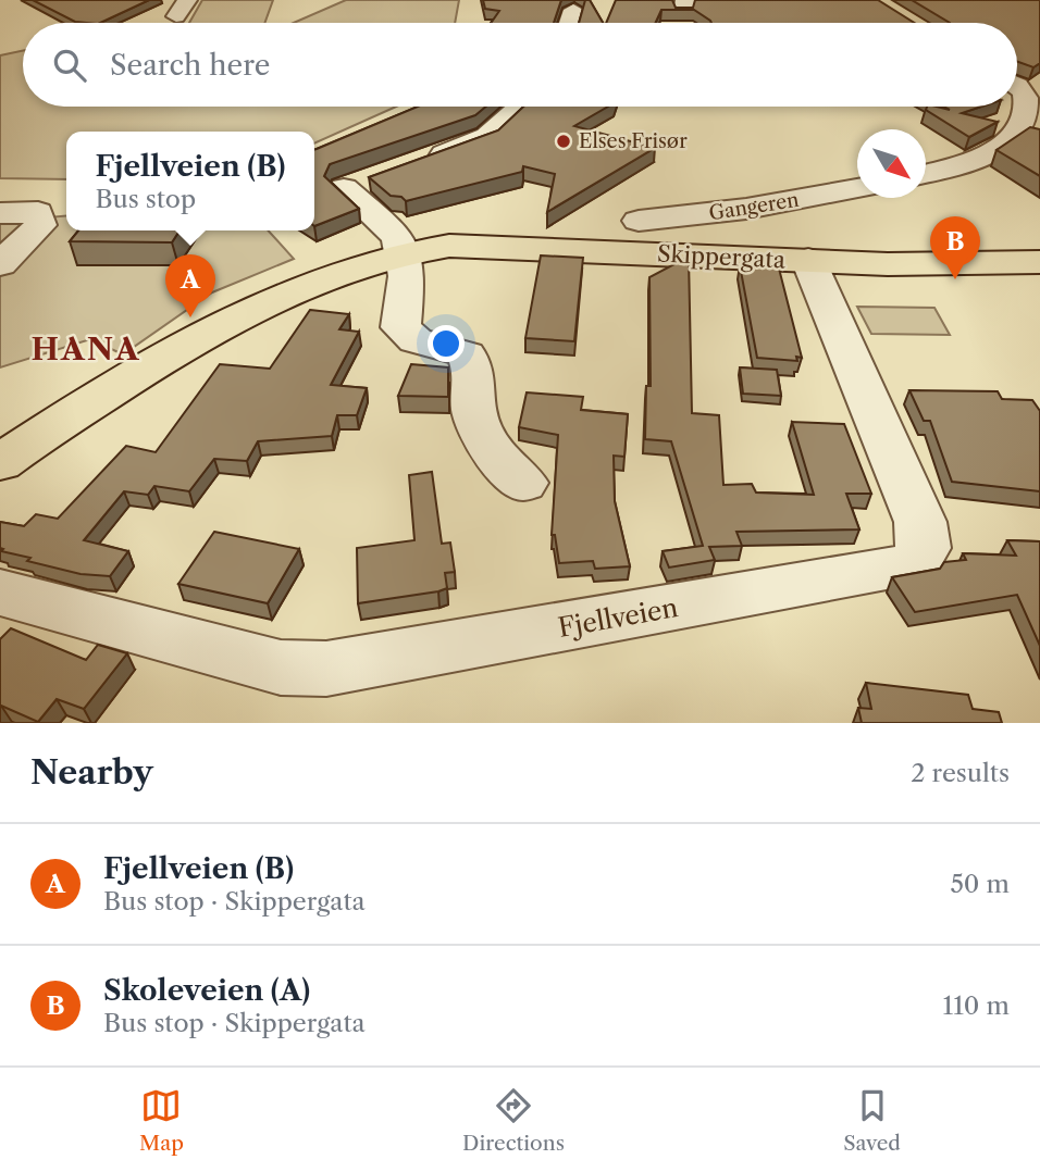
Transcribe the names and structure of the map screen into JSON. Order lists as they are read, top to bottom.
{
  "streets": {
    "main road": ["Skippergata"],
    "street": ["Gangeren", "Fjellveien"]
  },
  "crossings": [
    ["Skippergata", "Fjellveien"]
  ],
  "districts": ["HANA"],
  "places": ["Elses Frisør"],
  "north": "bottom right",
  "page": {
    "search": "Search here",
    "popup": ["Fjellveien (B)", "Bus stop"],
    "pins": ["B", "A"],
    "heading": ["Nearby", "2 results"],
    "list": [
      {
        "mark": "A",
        "name": "Fjellveien (B)",
        "note": "Bus stop · Skippergata",
        "value": "50 m"
      },
      {
        "mark": "B",
        "name": "Skoleveien (A)",
        "note": "Bus stop · Skippergata",
        "value": "110 m"
      }
    ],
    "nav": ["Map", "Directions", "Saved"]
  }
}
